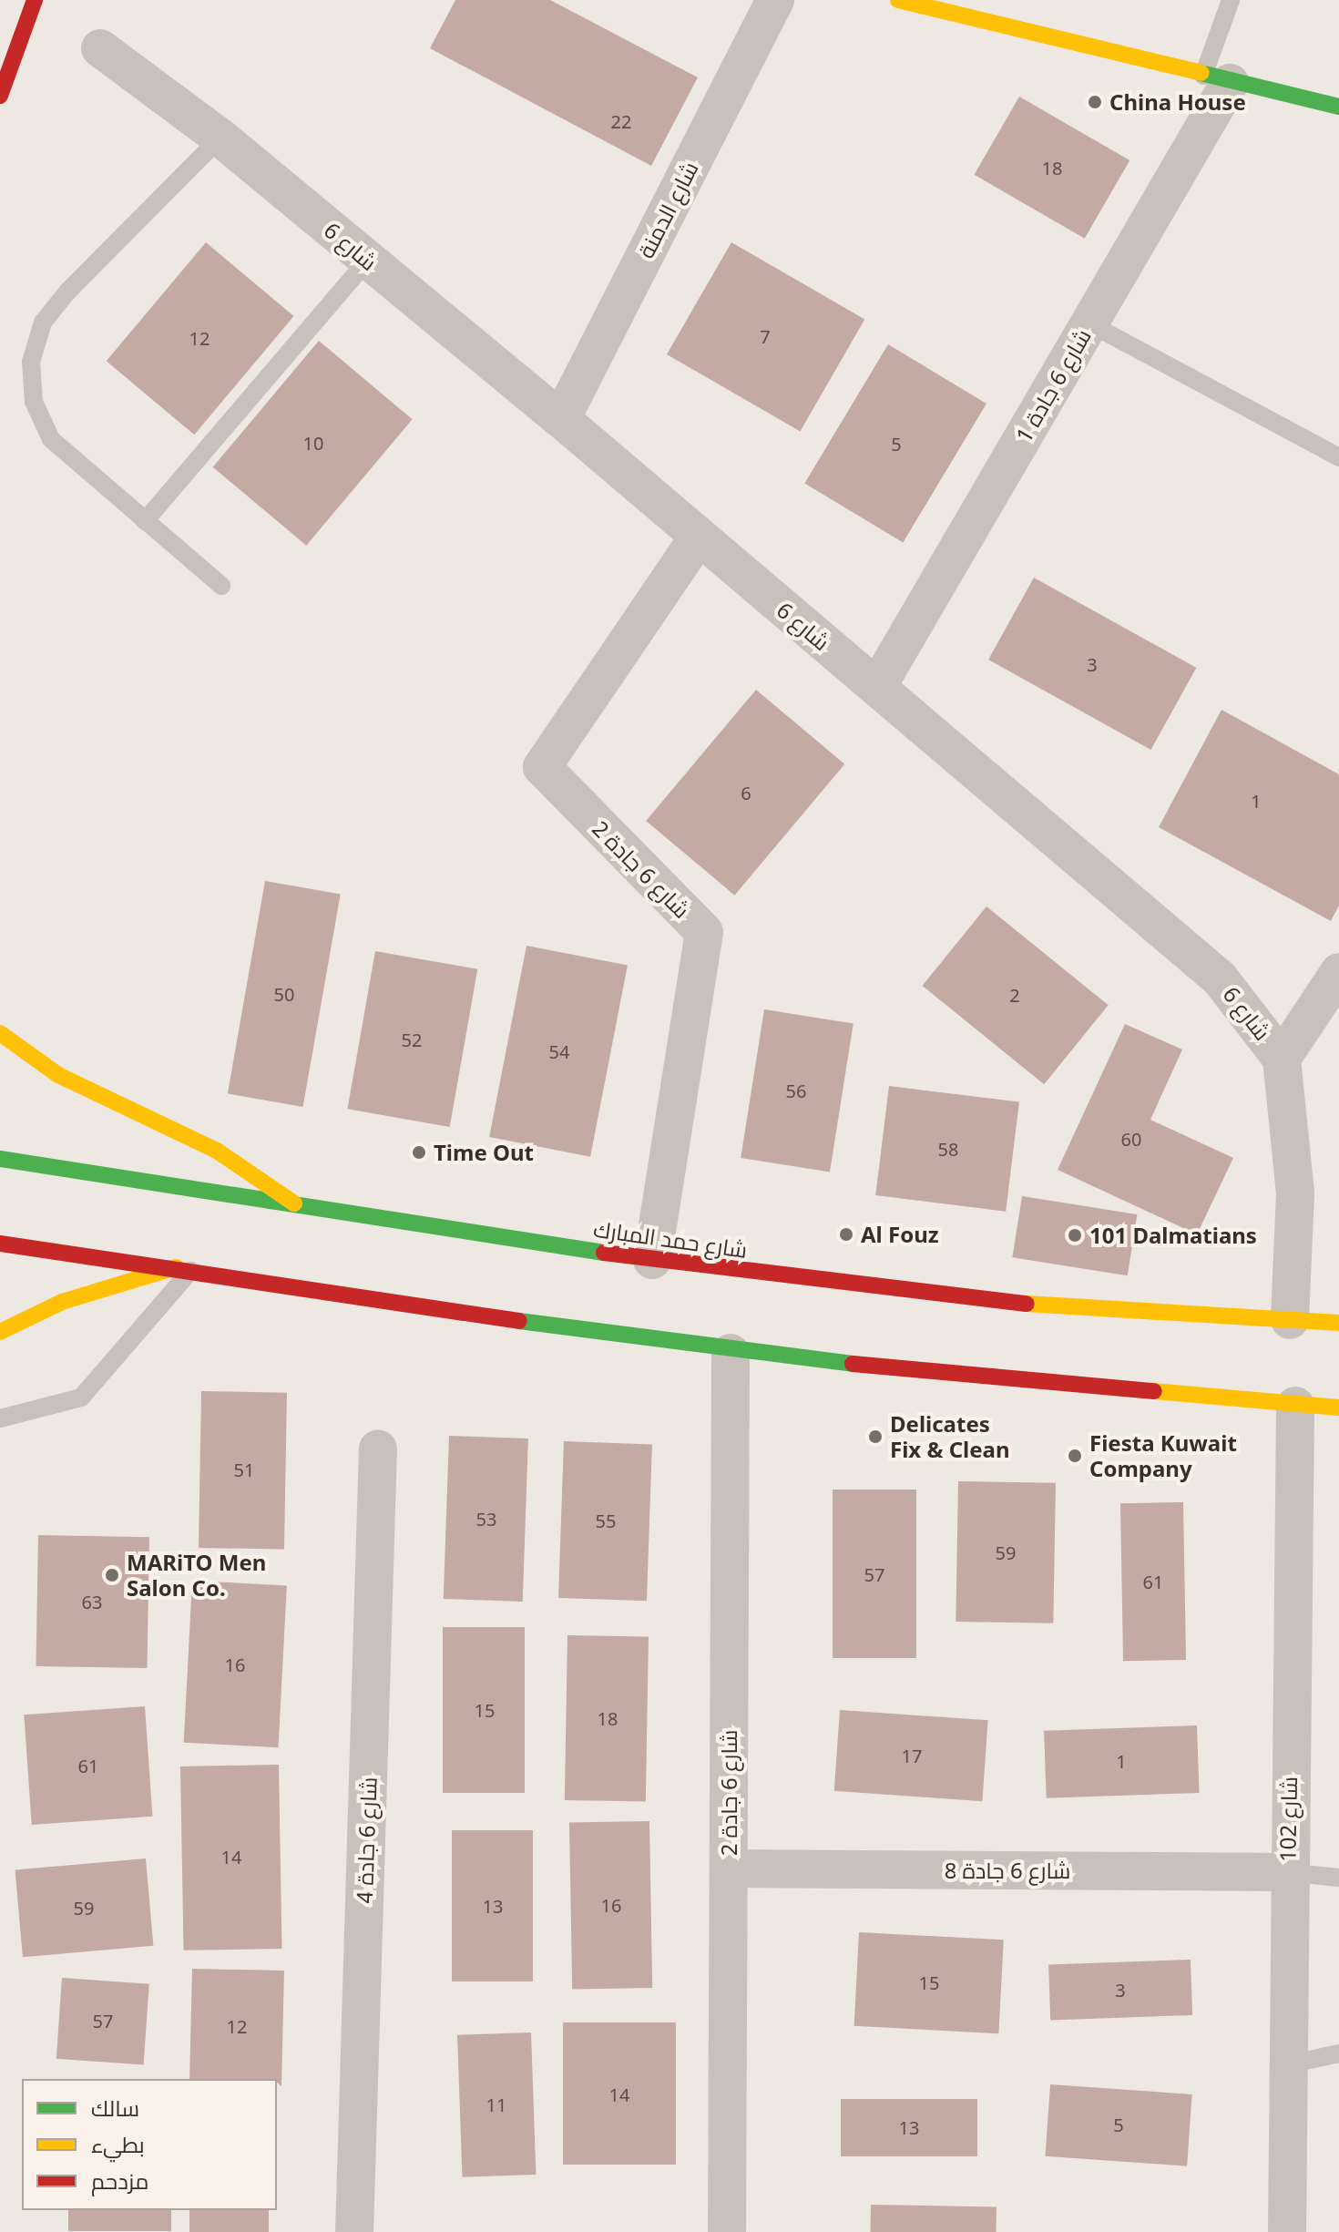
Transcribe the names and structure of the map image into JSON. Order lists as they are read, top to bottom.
{
  "streets": {
    "main road": ["شارع حمد المبارك"],
    "street": [
      "شارع الدمنة",
      "شارع 6",
      "شارع 6 جادة 1",
      "شارع 6 جادة 2",
      "شارع 102",
      "شارع 6 جادة 4",
      "شارع 6 جادة 8"
    ]
  },
  "crossings": [
    ["شارع الدمنة", "شارع 6"],
    ["شارع 6", "شارع 6 جادة 1"],
    ["شارع 6", "شارع 6 جادة 2"],
    ["شارع 6", "شارع حمد المبارك"],
    ["شارع 6 جادة 2", "شارع حمد المبارك"],
    ["شارع 6 جادة 2", "شارع 6 جادة 8"],
    ["شارع 102", "شارع 6 جادة 8"]
  ],
  "places": [
    "China House",
    "Time Out",
    "Al Fouz",
    "101 Dalmatians",
    "Delicates Fix & Clean",
    "Fiesta Kuwait Company",
    "MARiTO Men Salon Co."
  ],
  "house_numbers": [
    "22",
    "18",
    "7",
    "12",
    "10",
    "5",
    "3",
    "6",
    "1",
    "50",
    "2",
    "52",
    "54",
    "56",
    "60",
    "58",
    "51",
    "53",
    "55",
    "59",
    "57",
    "61",
    "63",
    "16",
    "15",
    "18",
    "17",
    "1",
    "61",
    "14",
    "16",
    "13",
    "59",
    "15",
    "3",
    "57",
    "12",
    "14",
    "11",
    "5",
    "13"
  ],
  "legend": ["سالك", "بطيء", "مزدحم"]
}
